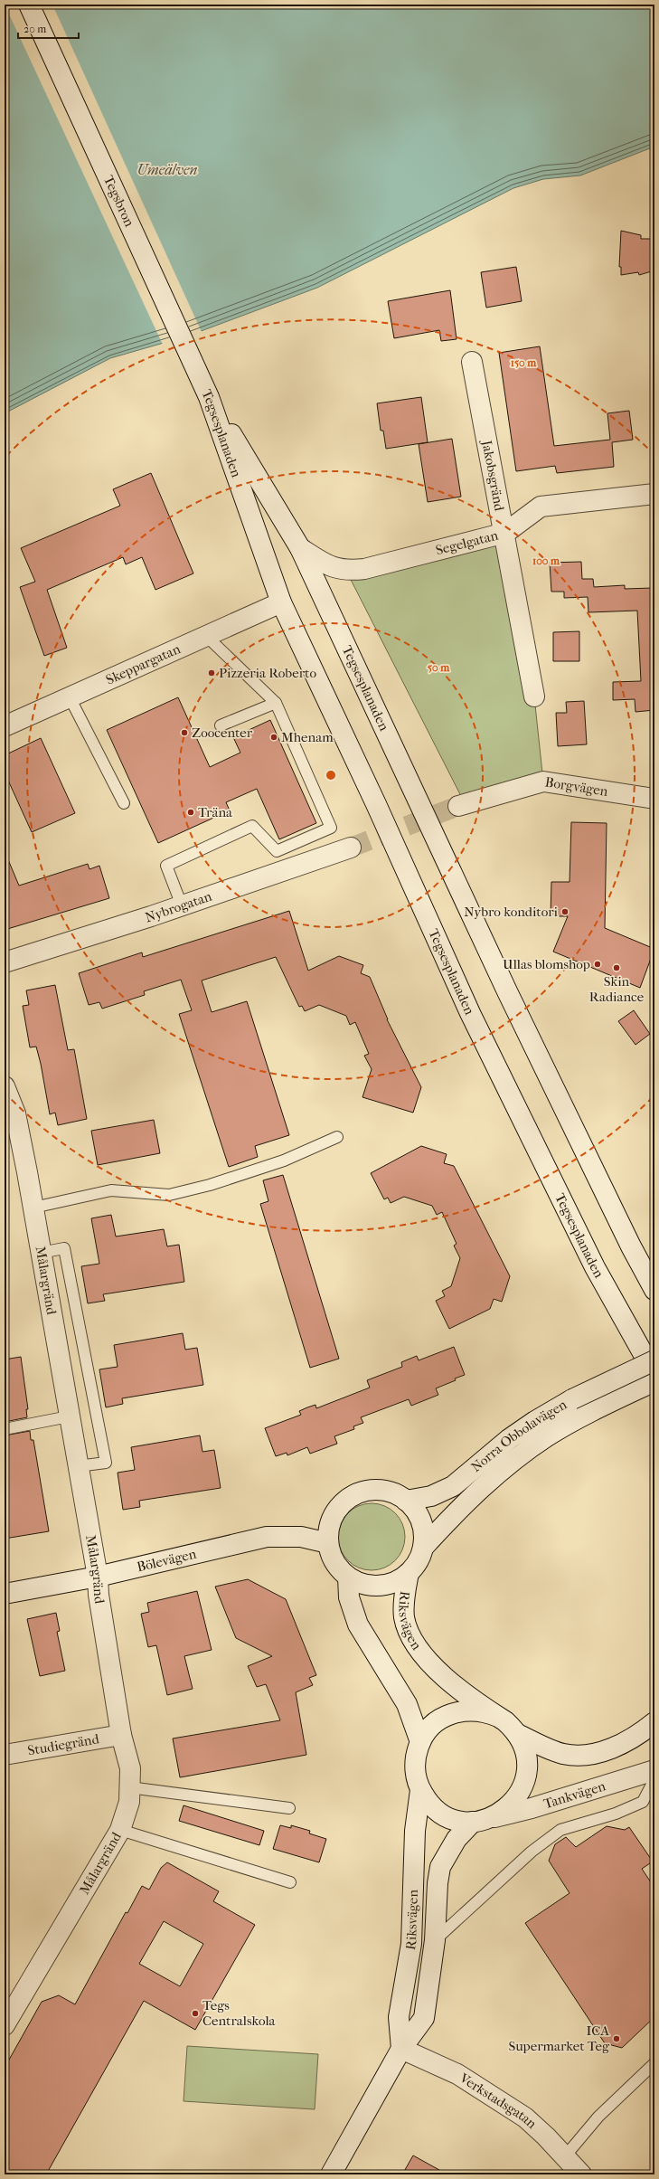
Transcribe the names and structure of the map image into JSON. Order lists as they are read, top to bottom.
{
  "streets": {
    "street": [
      "Tegsbron",
      "Tegsesplanaden",
      "Jakobsgränd",
      "Segelgatan",
      "Skeppargatan",
      "Borgvägen",
      "Nybrogatan",
      "Målargränd",
      "Norra Obbolavägen",
      "Bölevägen",
      "Riksvägen",
      "Studiegränd",
      "Tankvägen",
      "Verkstadsgatan"
    ]
  },
  "crossings": [
    ["Tegsbron", "Tegsesplanaden"],
    ["Tegsesplanaden", "Segelgatan"],
    ["Tegsesplanaden", "Skeppargatan"],
    ["Jakobsgränd", "Segelgatan"],
    ["Målargränd", "Bölevägen"],
    ["Målargränd", "Studiegränd"],
    ["Norra Obbolavägen", "Bölevägen"],
    ["Norra Obbolavägen", "Riksvägen"],
    ["Bölevägen", "Riksvägen"],
    ["Riksvägen", "Tankvägen"],
    ["Riksvägen", "Verkstadsgatan"]
  ],
  "water": ["Umeälven"],
  "places": [
    "Pizzeria Roberto",
    "Zoocenter",
    "Mhenam",
    "Träna",
    "Nybro konditori",
    "Ullas blomshop",
    "Skin Radiance",
    "Tegs Centralskola",
    "ICA Supermarket Teg"
  ],
  "scale_bar": "20 m",
  "rings": ["150 m", "100 m", "50 m"]
}
